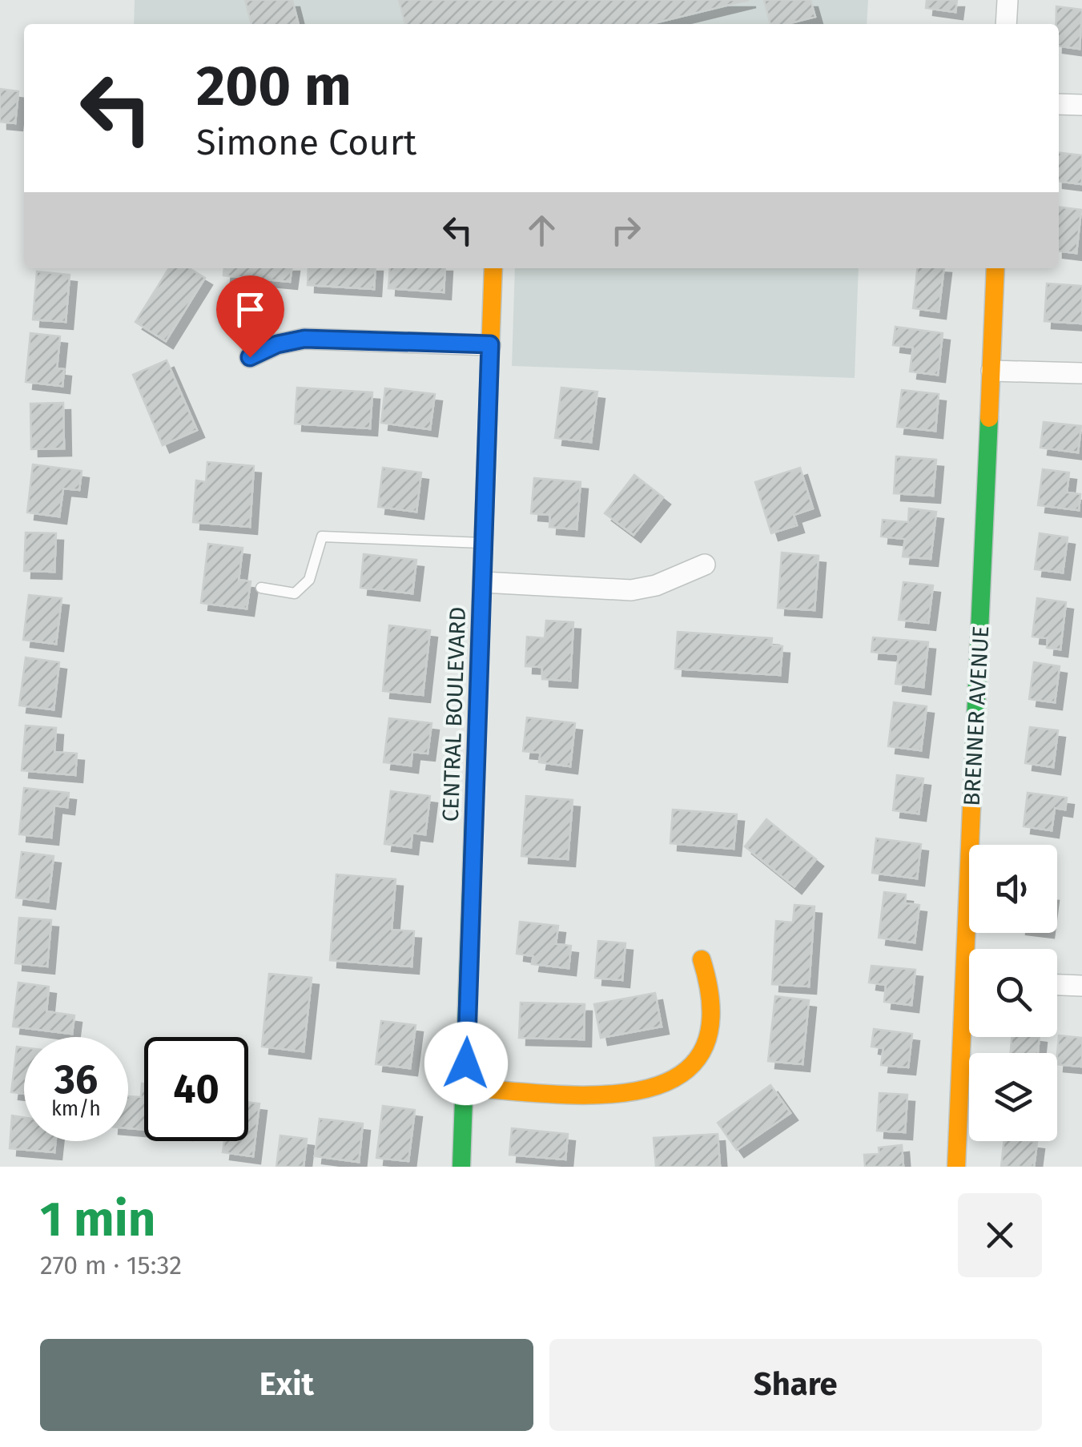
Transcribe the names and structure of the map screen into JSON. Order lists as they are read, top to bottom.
{
  "streets": {
    "street": ["CENTRAL BOULEVARD", "BRENNER AVENUE"]
  },
  "page": {
    "turn": ["200 m", "Simone Court"],
    "speed": "36 km/h",
    "limit": "40",
    "heading": ["1 min", "270 m · 15:32"],
    "buttons": ["Exit", "Share"]
  }
}
